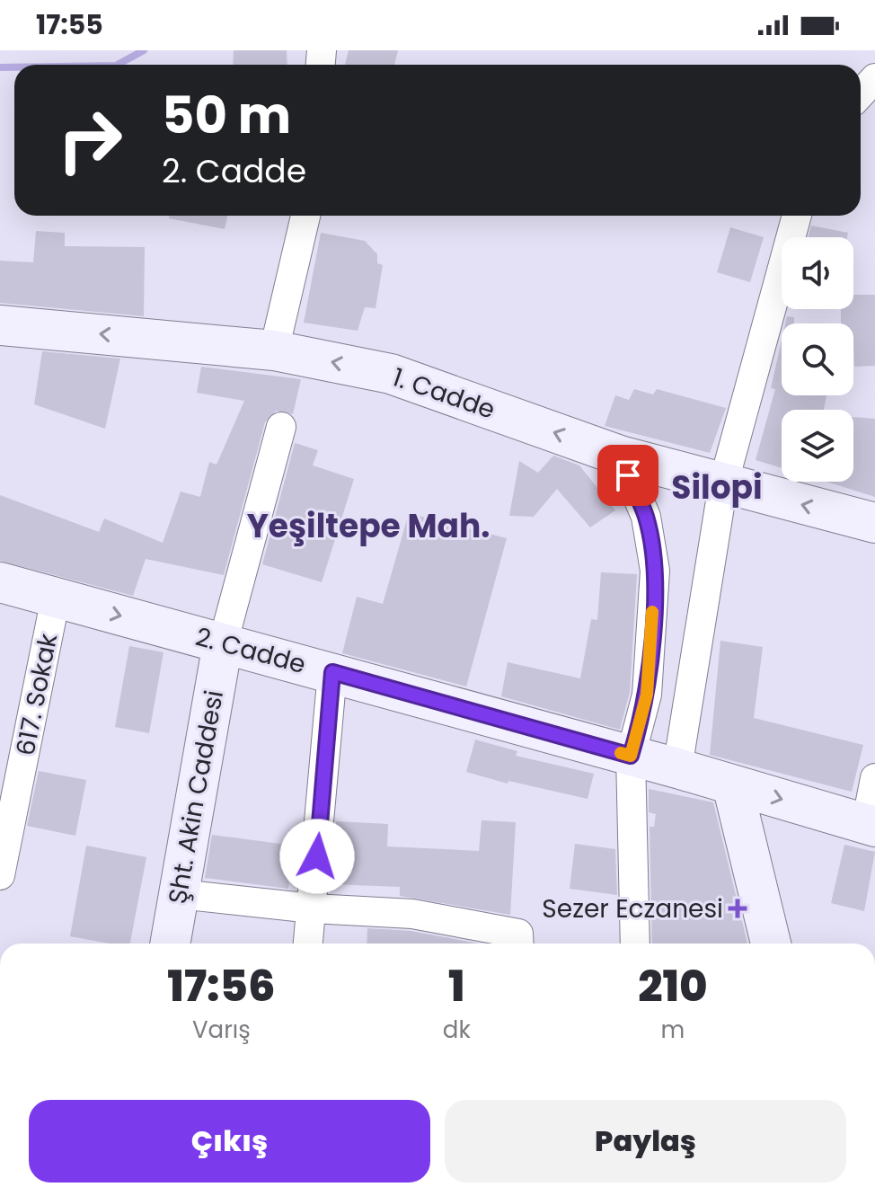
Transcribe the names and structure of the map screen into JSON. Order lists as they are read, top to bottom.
{
  "streets": {
    "street": [
      "1. Cadde",
      "2. Cadde",
      "617. Sokak",
      "Şht. Akin Caddesi"
    ]
  },
  "crossings": [
    ["2. Cadde", "617. Sokak"],
    ["2. Cadde", "Şht. Akin Caddesi"]
  ],
  "one_way": ["1. Cadde", "2. Cadde"],
  "districts": ["Silopi", "Yeşiltepe Mah."],
  "places": {
    "health": ["Sezer Eczanesi"]
  },
  "page": {
    "status": "17:55",
    "turn": ["50 m", "2. Cadde"],
    "eta": [
      "17:56",
      "Varış",
      "1",
      "dk",
      "210",
      "m"
    ],
    "buttons": ["Çıkış", "Paylaş"]
  }
}
